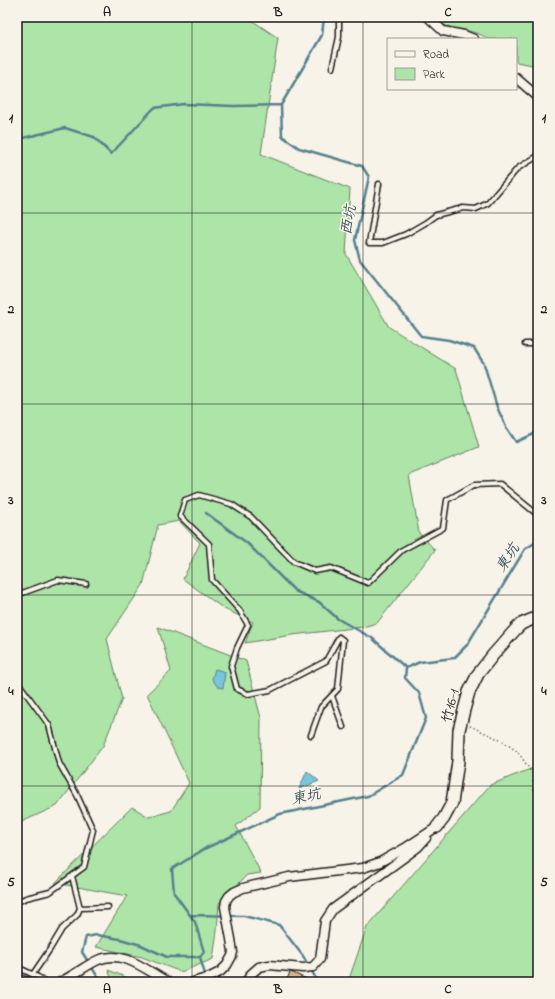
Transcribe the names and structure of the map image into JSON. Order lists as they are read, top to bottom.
{
  "streets": {
    "street": ["竹16-1"]
  },
  "water": ["西坑", "東坑"],
  "legend": ["Road", "Park"],
  "grid": {
    "columns": ["A", "B", "C"],
    "rows": [
      "1",
      "2",
      "3",
      "4",
      "5"
    ]
  }
}
